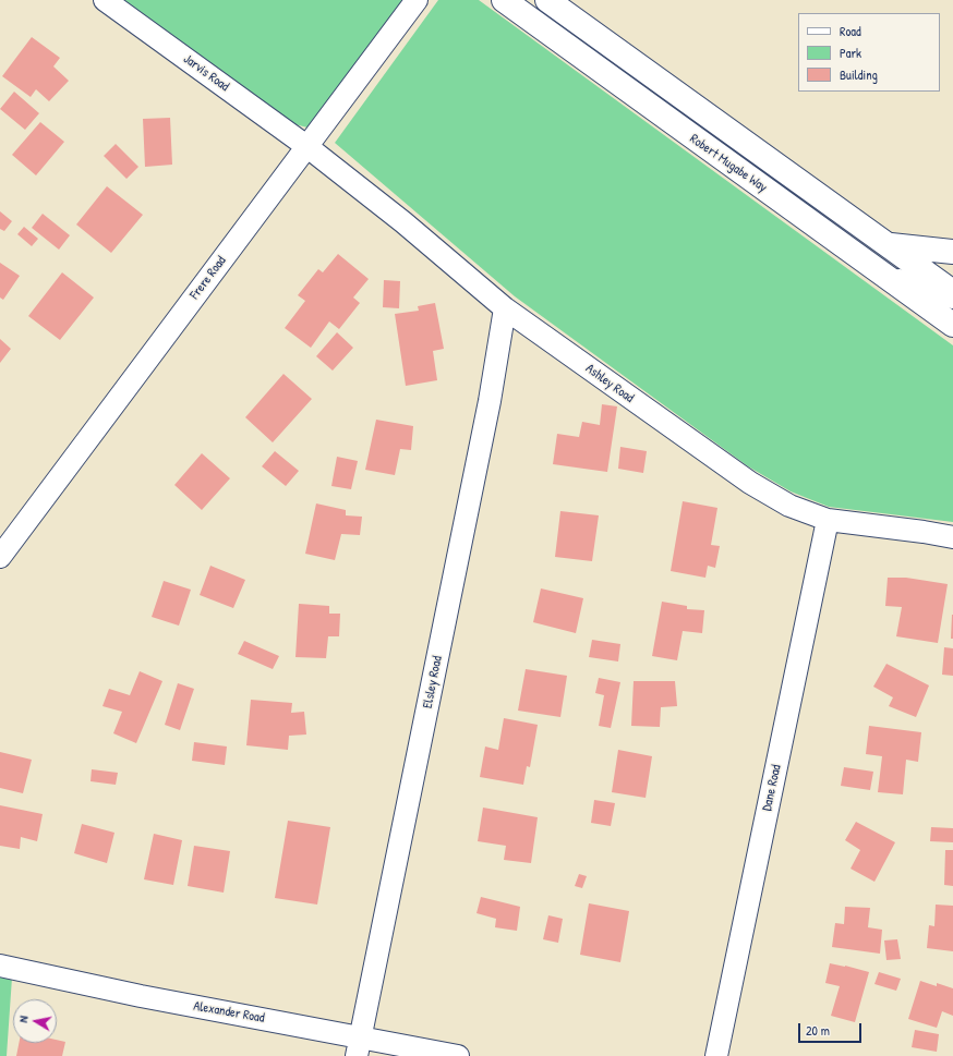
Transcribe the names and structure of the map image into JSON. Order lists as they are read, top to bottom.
{
  "streets": {
    "main road": ["Robert Mugabe Way"],
    "street": [
      "Jarvis Road",
      "Frere Road",
      "Ashley Road",
      "Elsley Road",
      "Dane Road",
      "Alexander Road"
    ]
  },
  "crossings": [
    ["Jarvis Road", "Frere Road"],
    ["Jarvis Road", "Ashley Road"],
    ["Frere Road", "Ashley Road"],
    ["Ashley Road", "Elsley Road"],
    ["Ashley Road", "Dane Road"],
    ["Elsley Road", "Alexander Road"]
  ],
  "legend": ["Road", "Park", "Building"],
  "scale_bar": "20 m",
  "north": "left"
}
